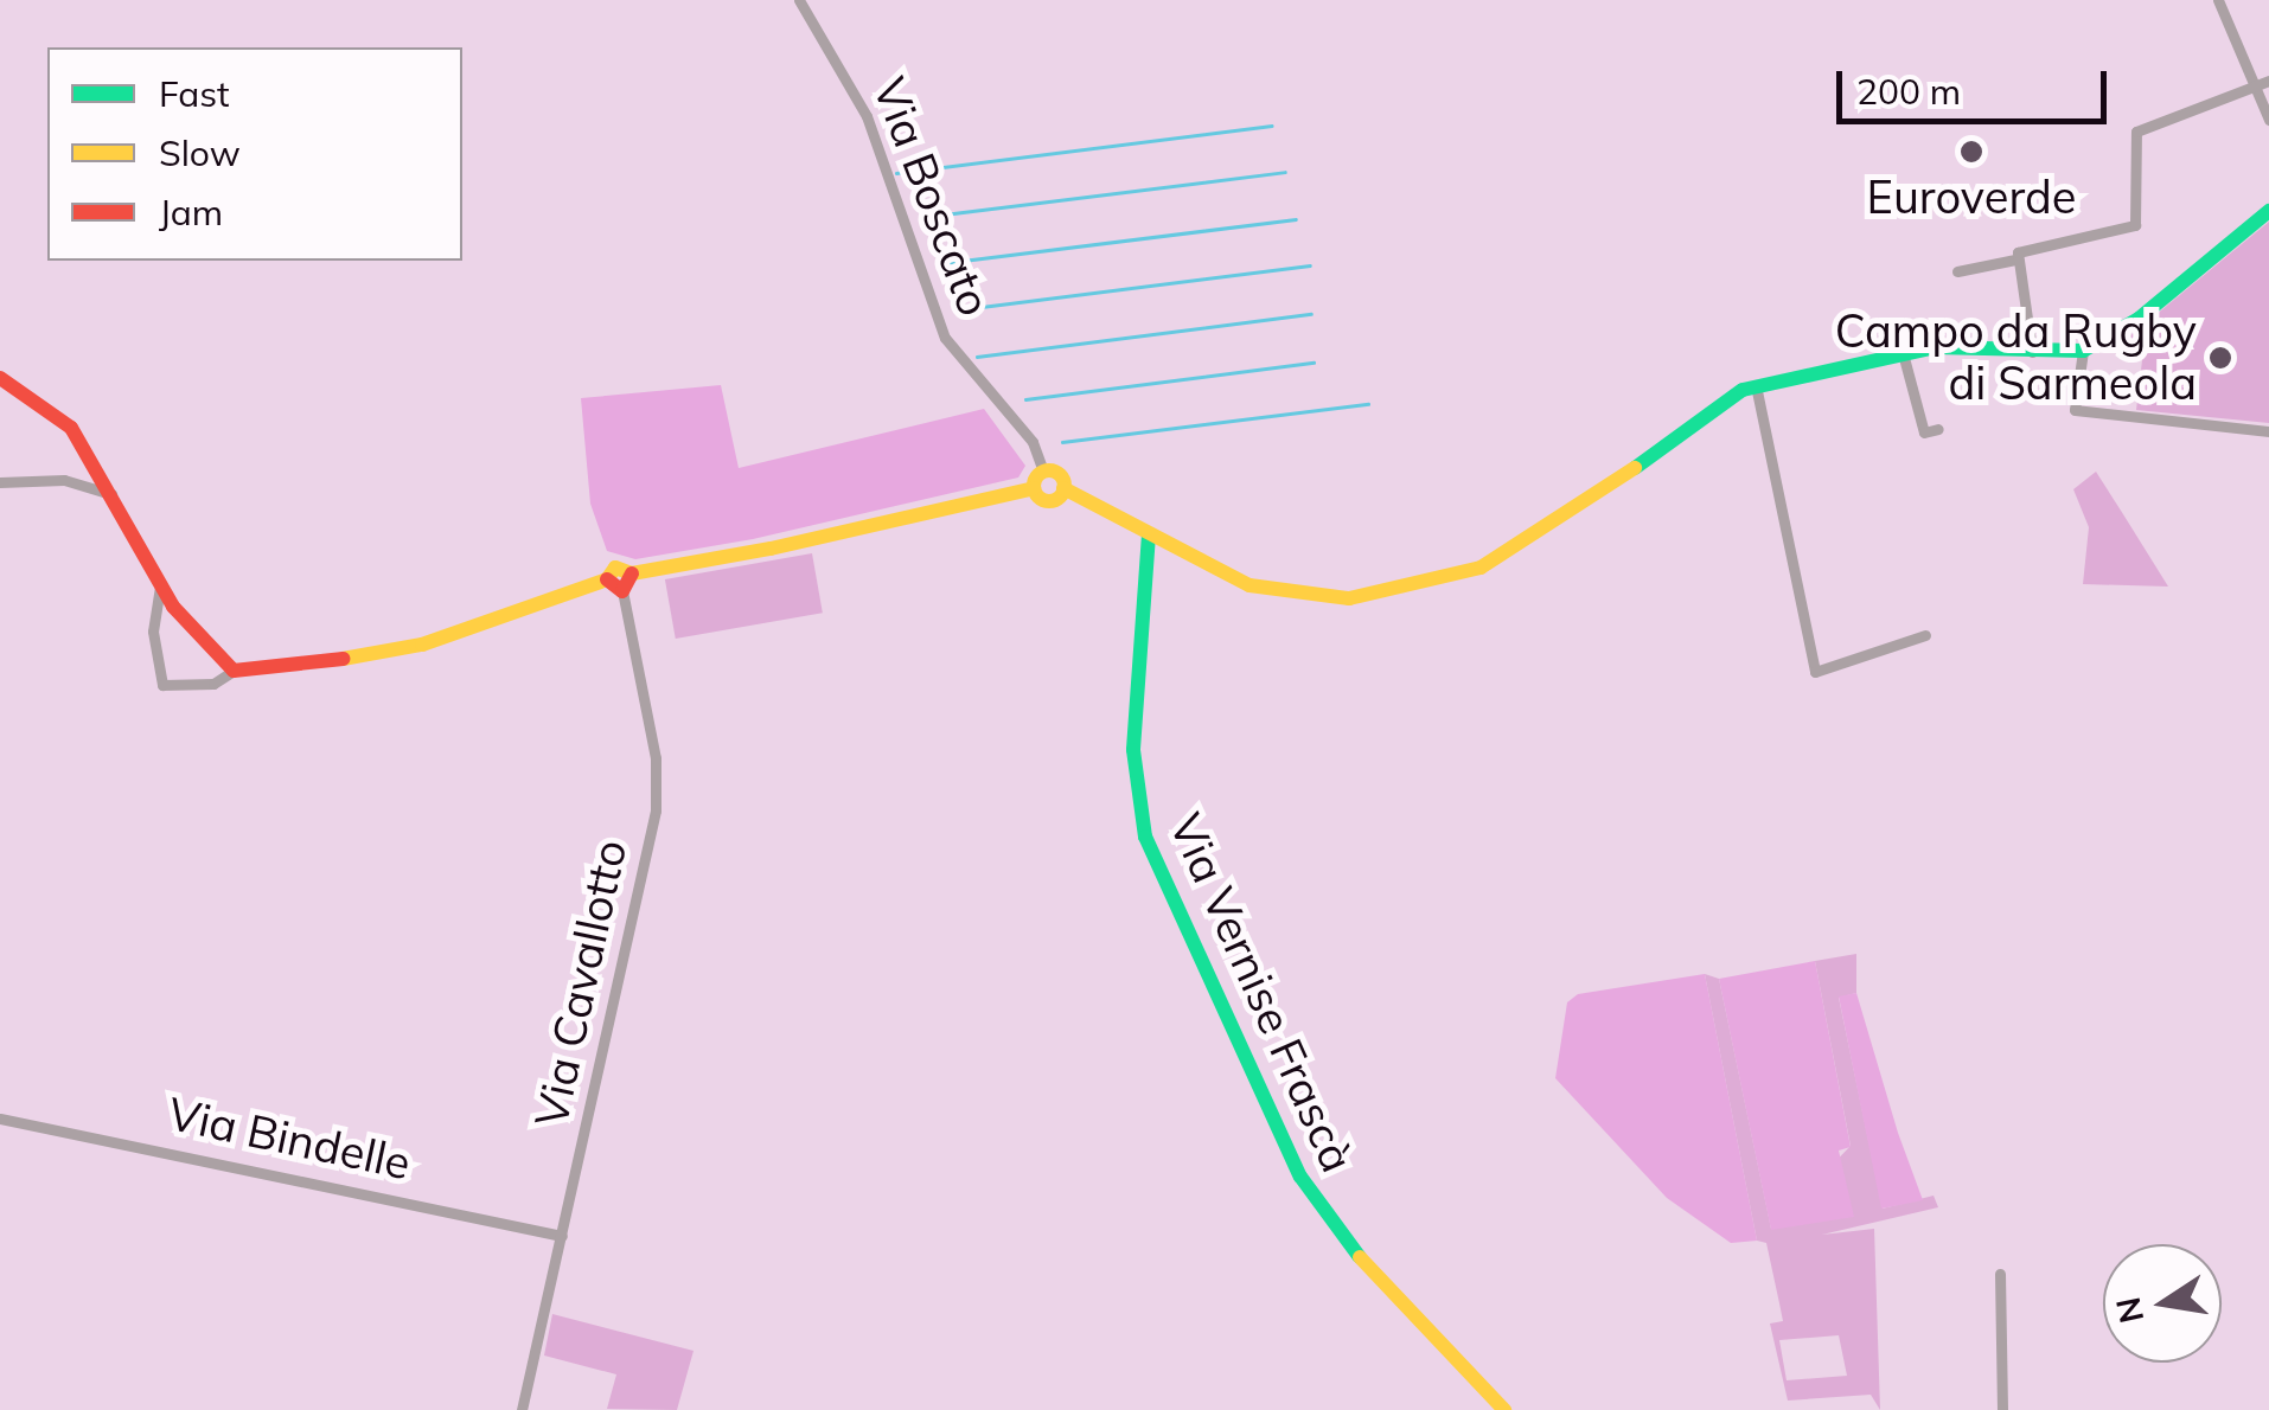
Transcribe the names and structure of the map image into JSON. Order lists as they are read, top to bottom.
{
  "streets": {
    "street": [
      "Via Boscato",
      "Via Cavallotto",
      "Via Vernise Frascà",
      "Via Bindelle"
    ]
  },
  "crossings": [
    ["Via Cavallotto", "Via Bindelle"]
  ],
  "places": ["Euroverde", "Campo da Rugby di Sarmeola"],
  "legend": ["Fast", "Slow", "Jam"],
  "scale_bar": "200 m",
  "north": "left"
}
